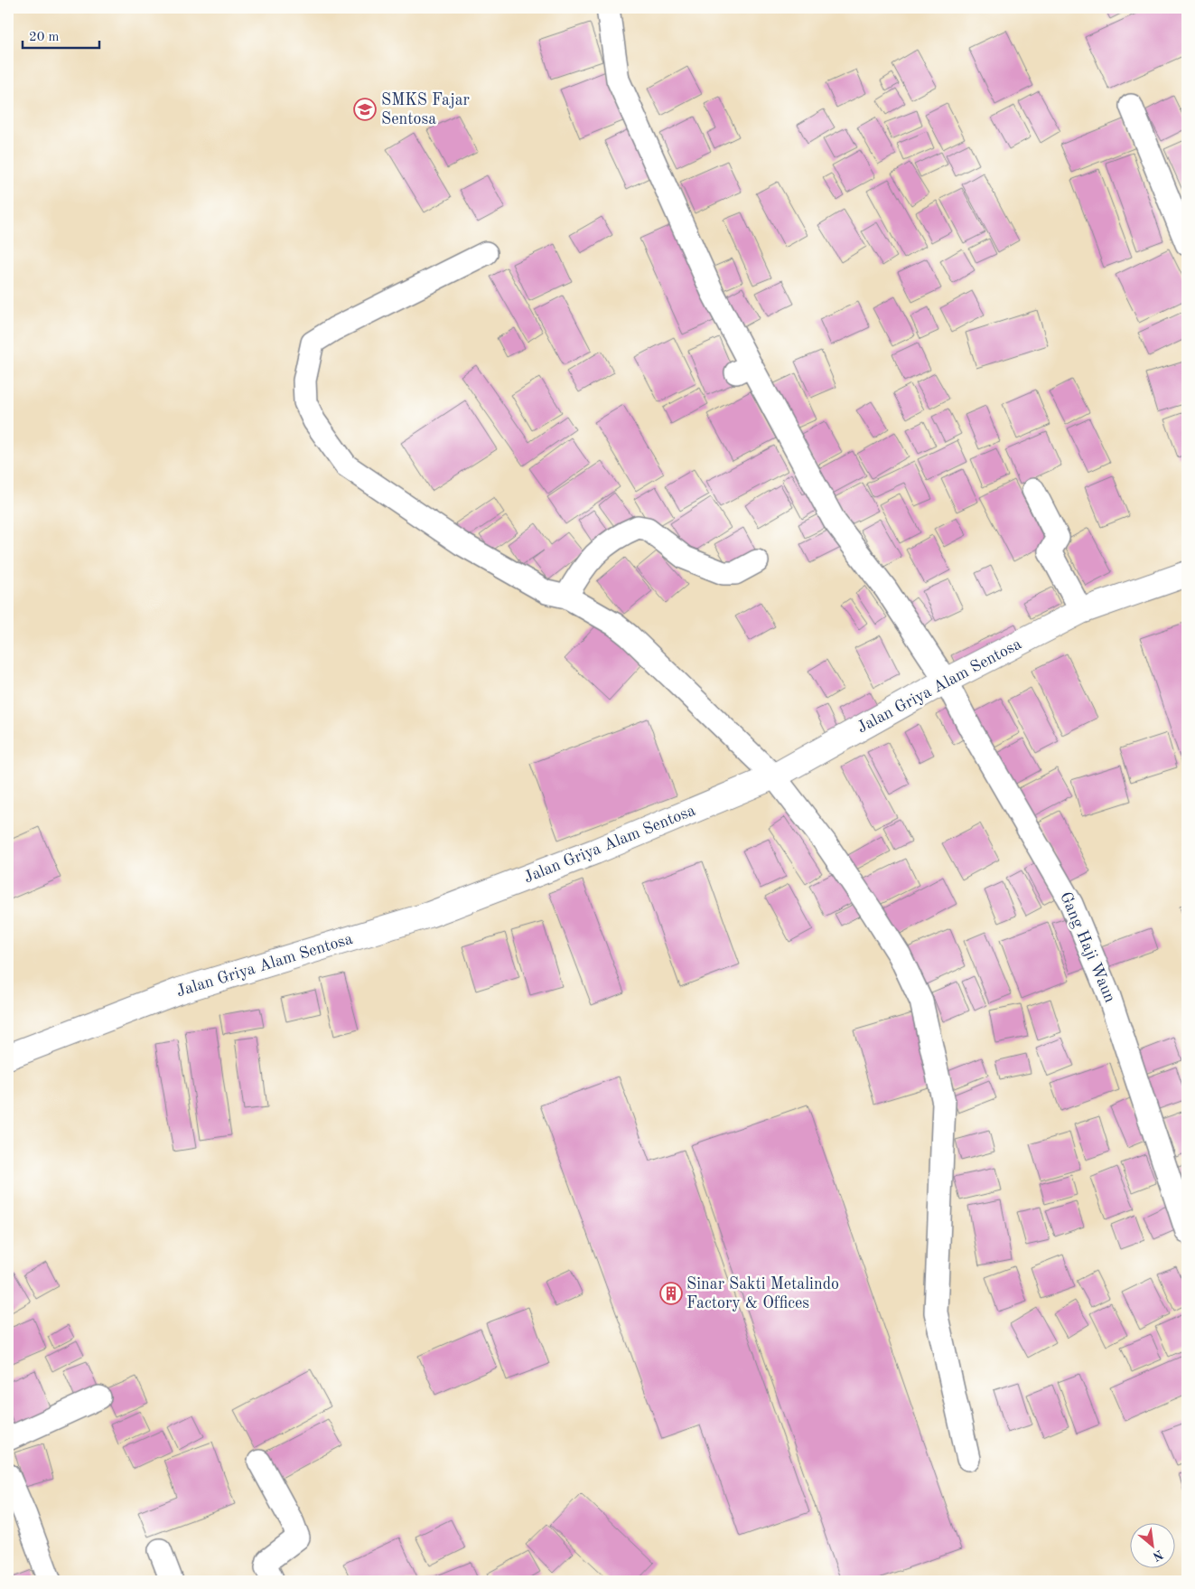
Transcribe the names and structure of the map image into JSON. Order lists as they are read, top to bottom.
{
  "streets": {
    "street": ["Jalan Griya Alam Sentosa", "Gang Haji Waun"]
  },
  "crossings": [
    ["Jalan Griya Alam Sentosa", "Gang Haji Waun"]
  ],
  "places": {
    "school or university": ["SMKS Fajar Sentosa"],
    "building": ["Sinar Sakti Metalindo Factory & Offices"]
  },
  "scale_bar": "20 m",
  "north": "bottom right"
}
